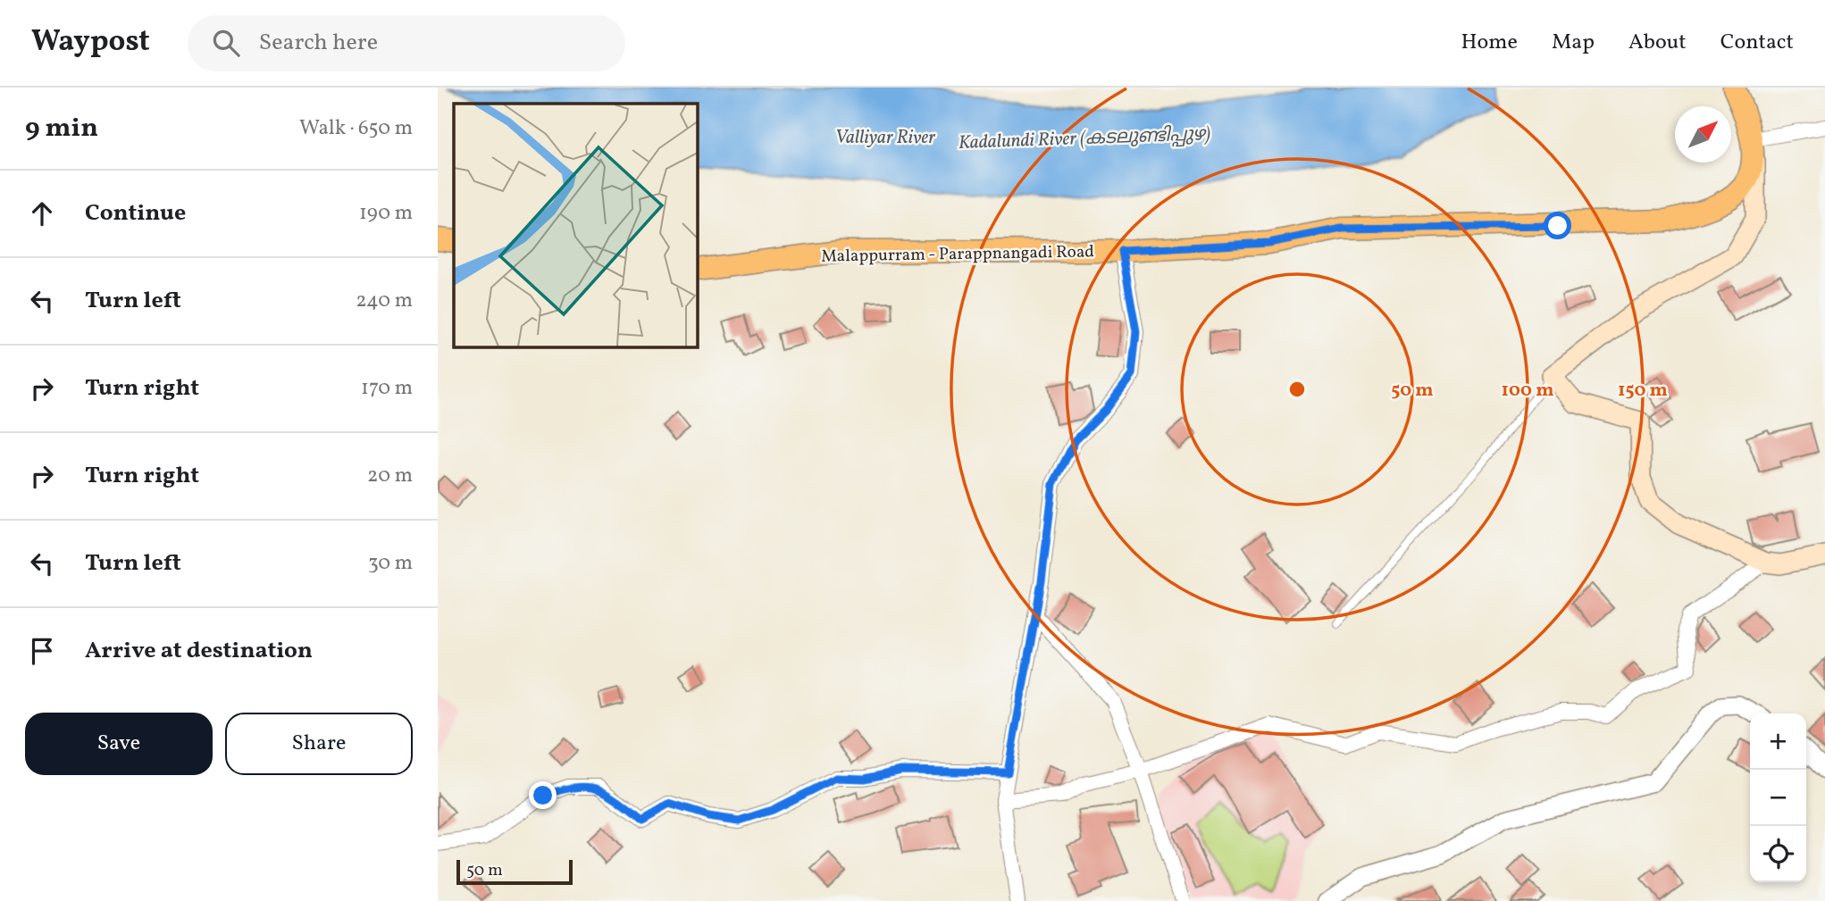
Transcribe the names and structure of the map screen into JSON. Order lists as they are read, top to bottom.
{
  "streets": {
    "main road": ["Malappurram - Parappnangadi Road"]
  },
  "water": ["Valliyar River", "Kadalundi River (കടലുണ്ടിപ്പുഴ)"],
  "scale_bar": "50 m",
  "north": "top right",
  "page": {
    "header": "Waypost",
    "search": "Search here",
    "nav": [
      "Home",
      "Map",
      "About",
      "Contact"
    ],
    "heading": ["9 min", "Walk · 650 m"],
    "list": [
      ["Continue", "190 m"],
      ["Turn left", "240 m"],
      ["Turn right", "170 m"],
      ["Turn right", "20 m"],
      ["Turn left", "30 m"],
      "Arrive at destination"
    ],
    "buttons": ["Save", "Share"],
    "map_buttons": ["+", "−"],
    "scale": "50 m"
  },
  "rings": ["50 m", "100 m", "150 m"]
}
